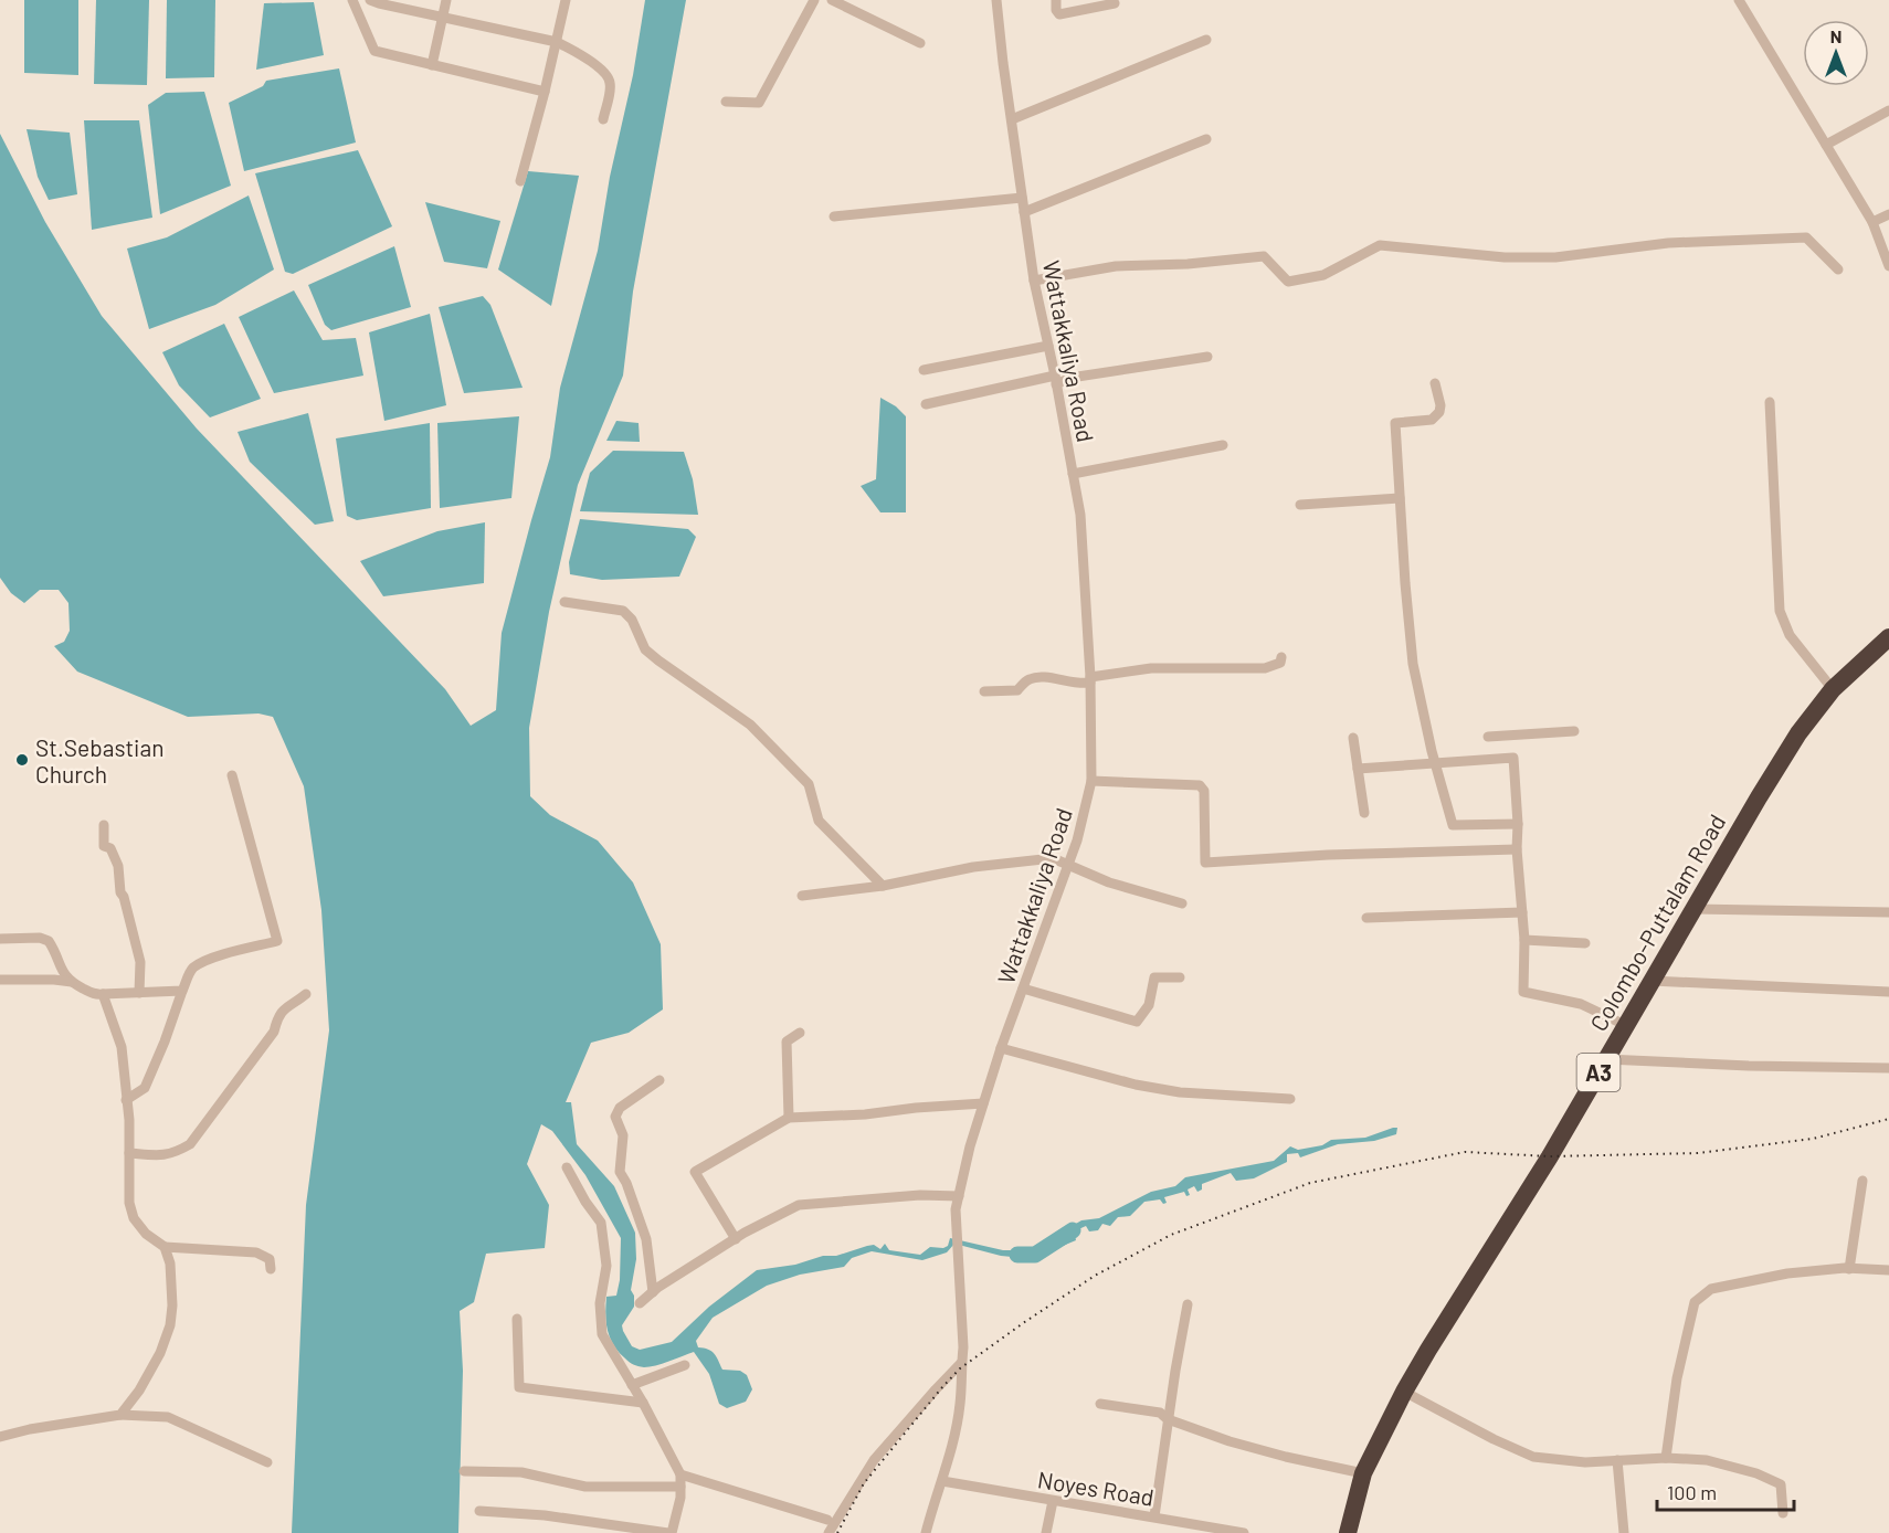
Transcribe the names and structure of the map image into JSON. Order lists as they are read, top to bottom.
{
  "streets": {
    "highway": ["Colombo-Puttalam Road", "A3"],
    "street": ["Wattakkaliya Road", "Noyes Road"]
  },
  "crossings": [
    ["Wattakkaliya Road", "Noyes Road"]
  ],
  "places": ["St.Sebastian Church"],
  "scale_bar": "100 m",
  "north": "top"
}
